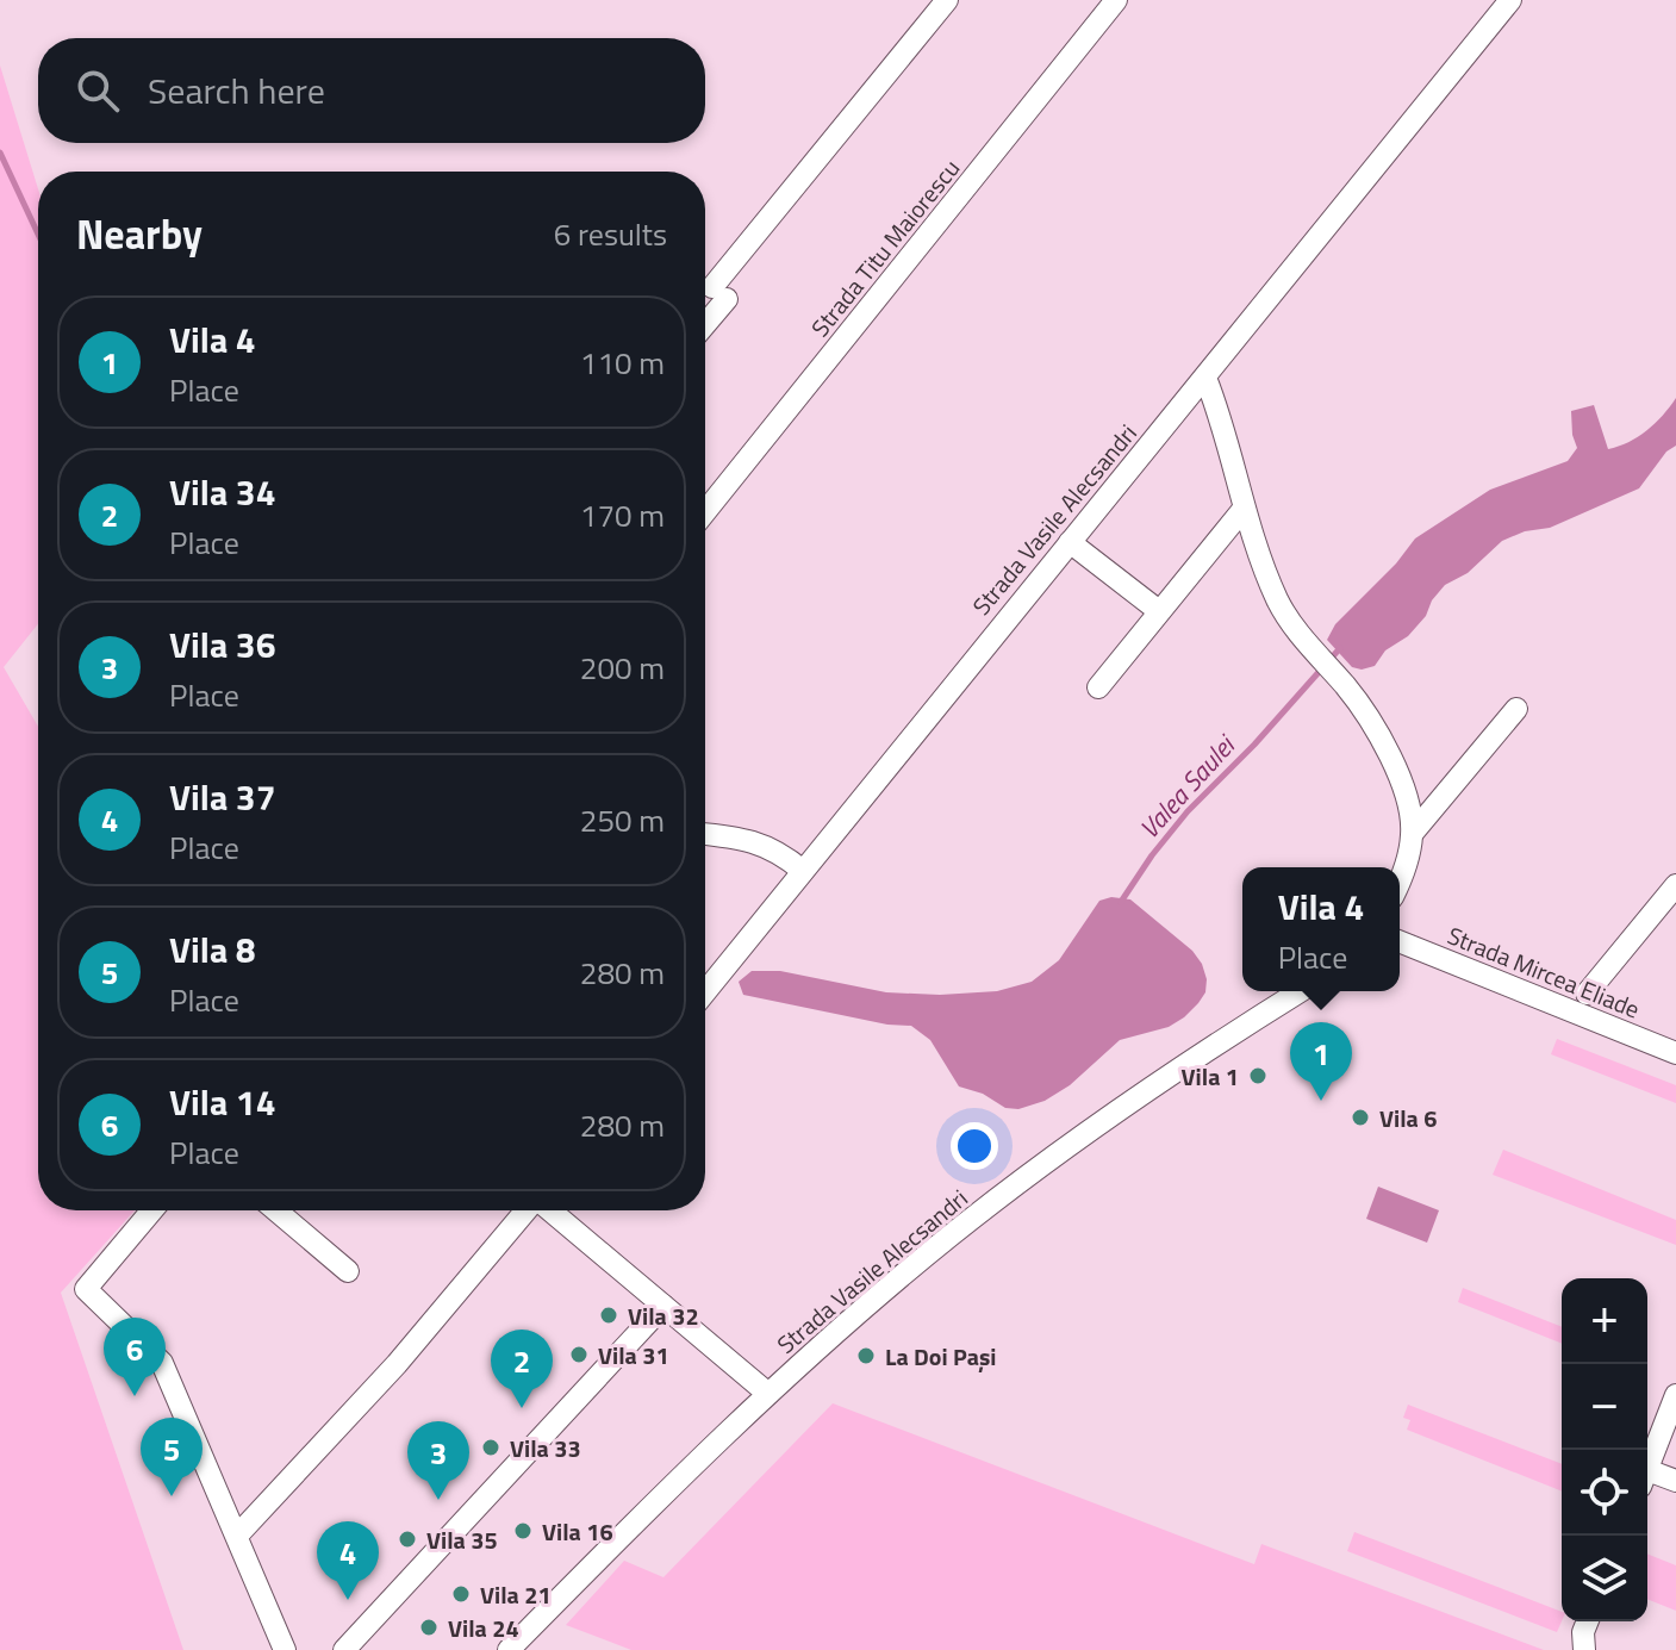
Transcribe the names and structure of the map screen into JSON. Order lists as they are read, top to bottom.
{
  "streets": {
    "street": ["Strada Titu Maiorescu", "Strada Vasile Alecsandri", "Strada Mircea Eliade"]
  },
  "water": ["Valea Saulei"],
  "places": [
    "Vila 1",
    "Vila 6",
    "Vila 32",
    "Vila 31",
    "La Doi Pași",
    "Vila 33",
    "Vila 16",
    "Vila 35",
    "Vila 21",
    "Vila 24"
  ],
  "page": {
    "search": "Search here",
    "heading": ["Nearby", "6 results"],
    "list": [
      {
        "mark": "1",
        "name": "Vila 4",
        "note": "Place",
        "value": "110 m"
      },
      {
        "mark": "2",
        "name": "Vila 34",
        "note": "Place",
        "value": "170 m"
      },
      {
        "mark": "3",
        "name": "Vila 36",
        "note": "Place",
        "value": "200 m"
      },
      {
        "mark": "4",
        "name": "Vila 37",
        "note": "Place",
        "value": "250 m"
      },
      {
        "mark": "5",
        "name": "Vila 8",
        "note": "Place",
        "value": "280 m"
      },
      {
        "mark": "6",
        "name": "Vila 14",
        "note": "Place",
        "value": "280 m"
      }
    ],
    "popup": ["Vila 4", "Place"],
    "pins": [
      "1",
      "6",
      "2",
      "5",
      "3",
      "4"
    ],
    "map_buttons": ["+", "−"]
  }
}
